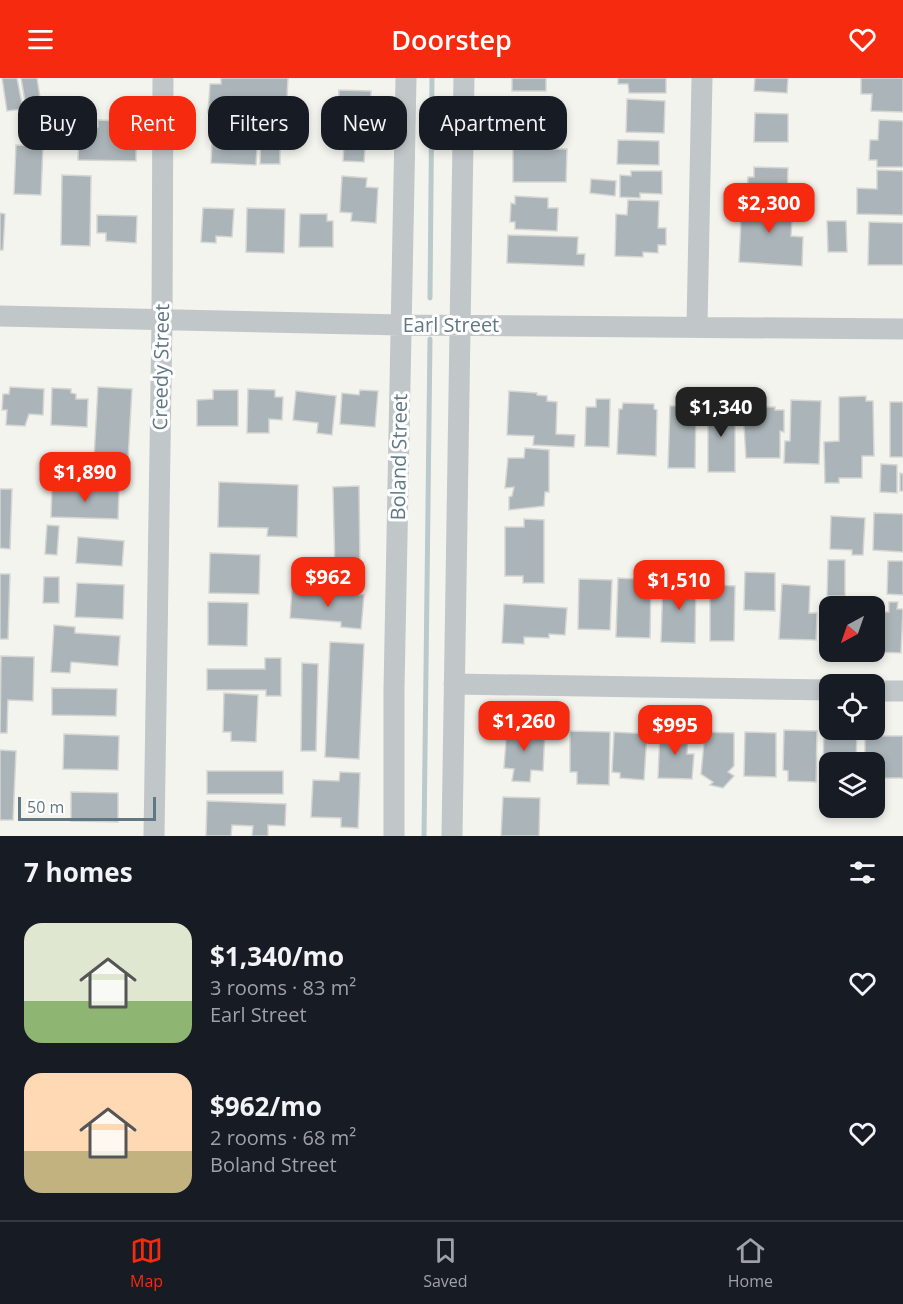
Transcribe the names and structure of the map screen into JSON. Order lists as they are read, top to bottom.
{
  "streets": {
    "street": ["Earl Street", "Creedy Street", "Boland Street"]
  },
  "crossings": [
    ["Earl Street", "Creedy Street"],
    ["Earl Street", "Boland Street"]
  ],
  "scale_bar": "50 m",
  "north": "bottom left",
  "page": {
    "header": "Doorstep",
    "chip": [
      "Buy",
      "Rent",
      "Filters",
      "New",
      "Apartment"
    ],
    "price": [
      "$2,300",
      "$1,340",
      "$1,890",
      "$962",
      "$1,510",
      "$1,260",
      "$995"
    ],
    "scale": "50 m",
    "heading": "7 homes",
    "list": [
      {
        "name": "$1,340/mo",
        "note": "3 rooms · 83 m² · Earl Street"
      },
      {
        "name": "$962/mo",
        "note": "2 rooms · 68 m² · Boland Street"
      }
    ],
    "tabs": ["Map", "Saved", "Home"]
  }
}
